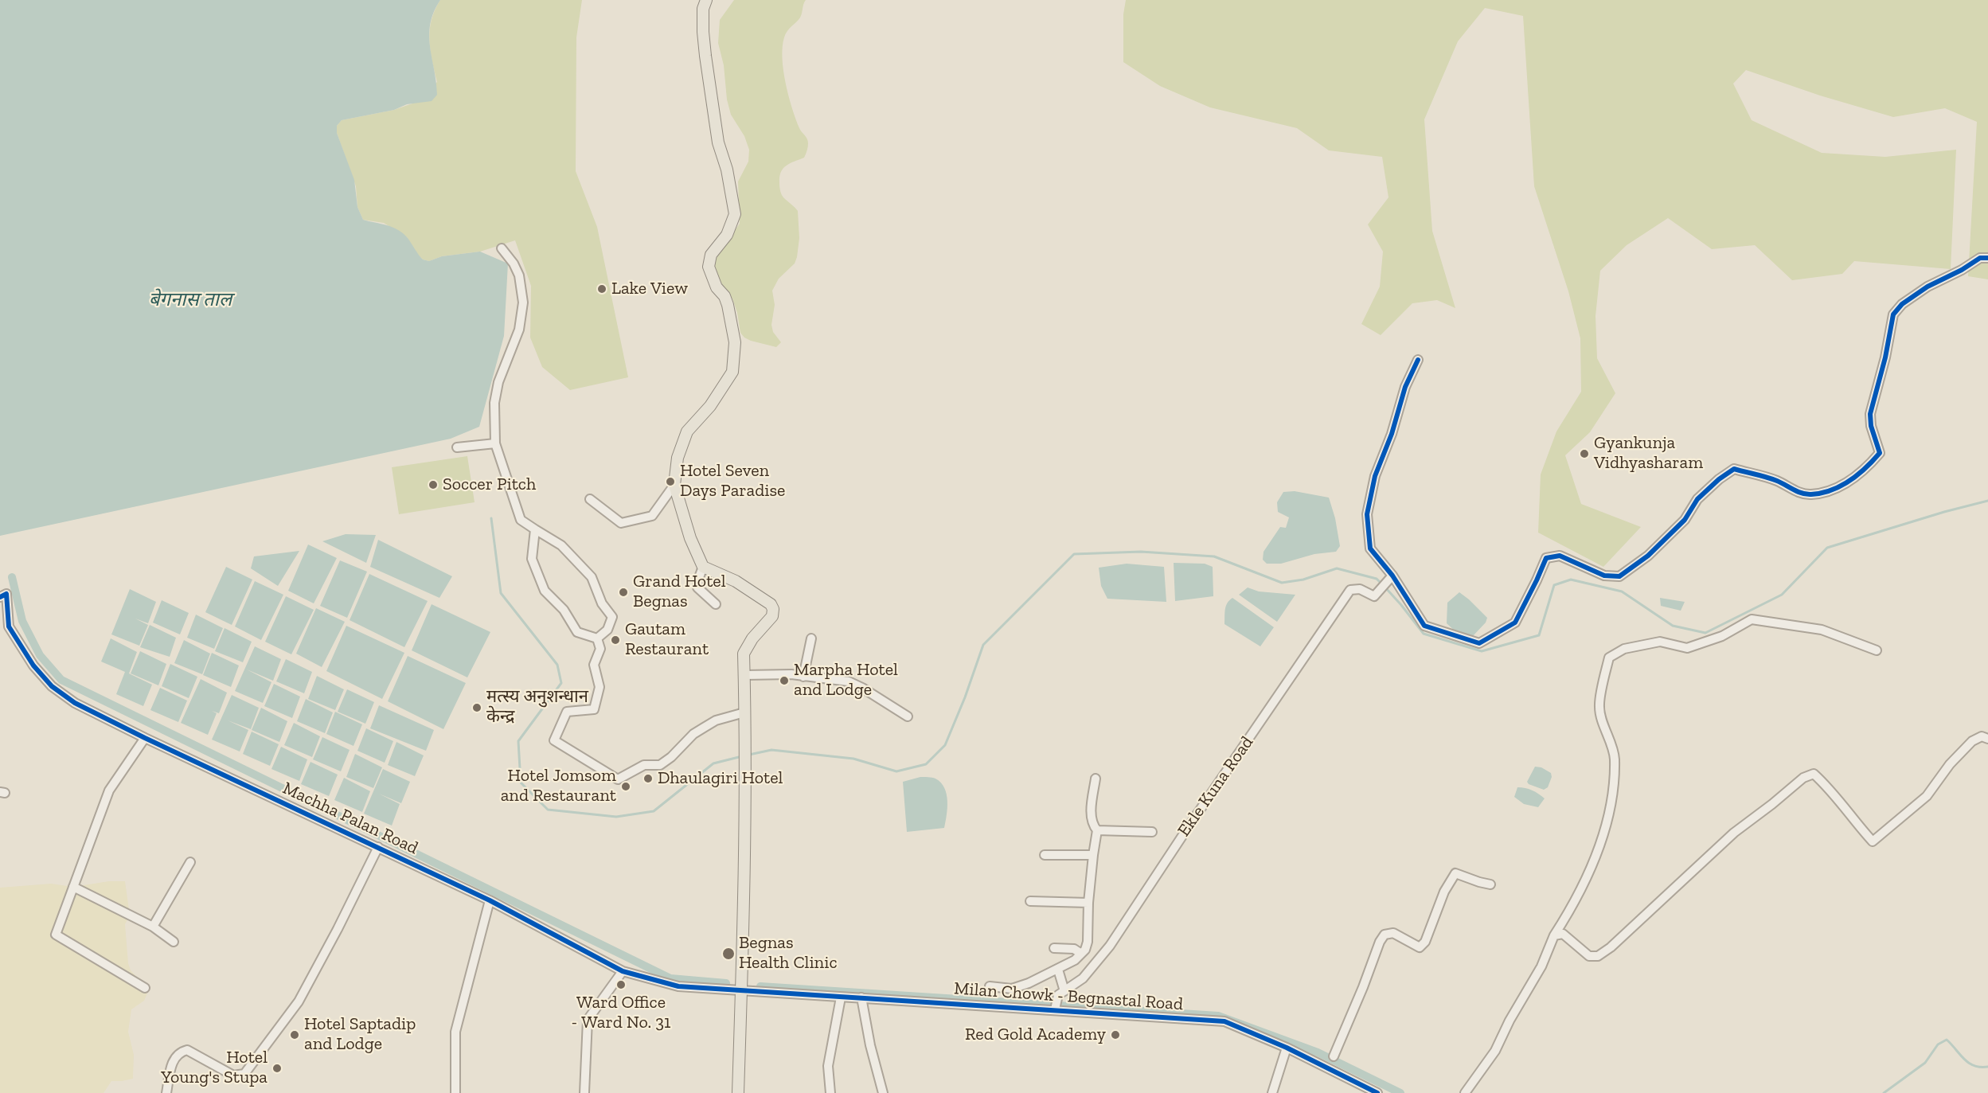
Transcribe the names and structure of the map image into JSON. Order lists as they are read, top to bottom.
{
  "streets": {
    "street": ["Ekle Kuna Road", "Machha Palan Road", "Milan Chowk - Begnastal Road"]
  },
  "crossings": [
    ["Machha Palan Road", "Milan Chowk - Begnastal Road"]
  ],
  "water": ["बेगनास ताल"],
  "places": [
    "Lake View",
    "Gyankunja Vidhyasharam",
    "Hotel Seven Days Paradise",
    "Soccer Pitch",
    "Grand Hotel Begnas",
    "Gautam Restaurant",
    "Marpha Hotel and Lodge",
    "मत्स्य अनुशन्धान केन्द्र",
    "Dhaulagiri Hotel",
    "Hotel Jomsom and Restaurant",
    "Begnas Health Clinic",
    "Ward Office - Ward No. 31",
    "Hotel Saptadip and Lodge",
    "Red Gold Academy",
    "Hotel Young's Stupa"
  ]
}
